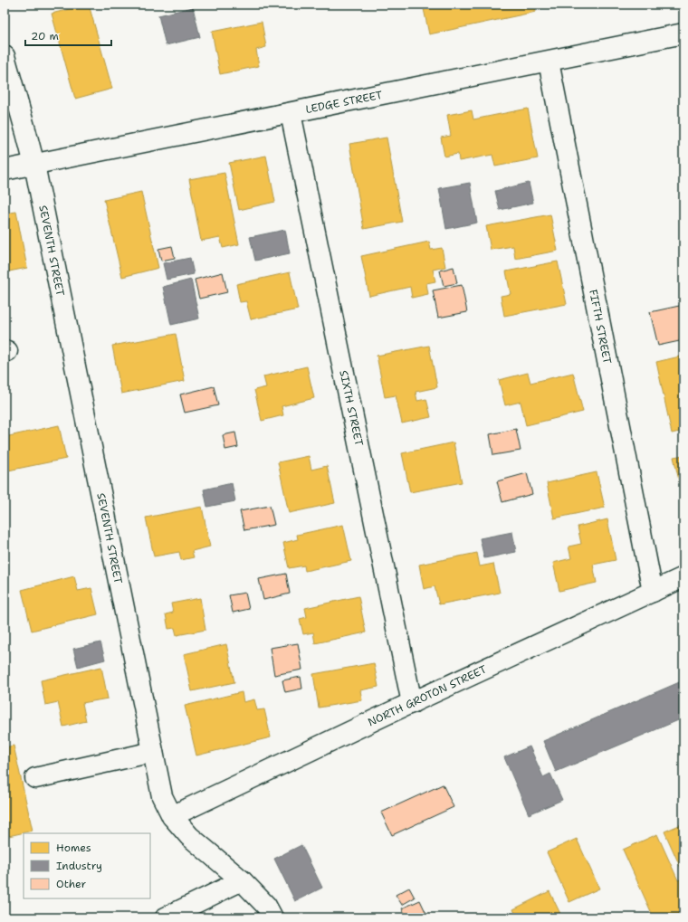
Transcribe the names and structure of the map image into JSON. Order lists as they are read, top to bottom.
{
  "streets": {
    "street": [
      "LEDGE STREET",
      "SEVENTH STREET",
      "FIFTH STREET",
      "SIXTH STREET",
      "NORTH GROTON STREET"
    ]
  },
  "crossings": [
    ["LEDGE STREET", "SEVENTH STREET"],
    ["LEDGE STREET", "FIFTH STREET"],
    ["LEDGE STREET", "SIXTH STREET"],
    ["SEVENTH STREET", "NORTH GROTON STREET"],
    ["FIFTH STREET", "NORTH GROTON STREET"],
    ["SIXTH STREET", "NORTH GROTON STREET"]
  ],
  "legend": ["Homes", "Industry", "Other"],
  "scale_bar": "20 m"
}
